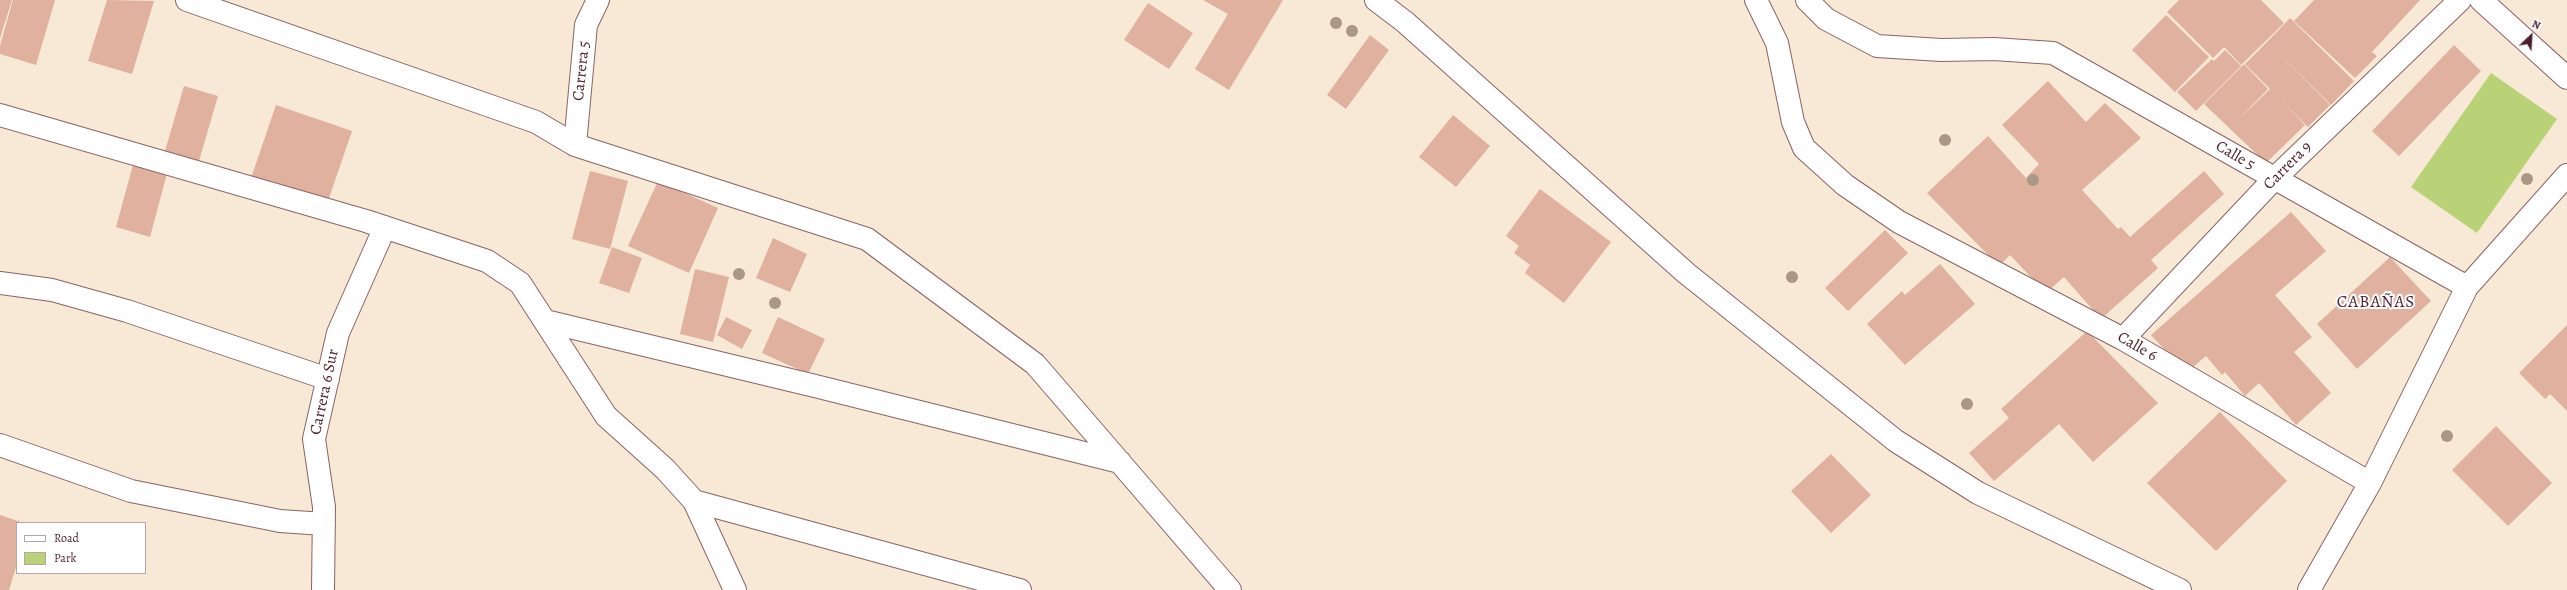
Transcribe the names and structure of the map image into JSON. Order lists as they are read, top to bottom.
{
  "streets": {
    "street": [
      "Carrera 5",
      "Calle 5",
      "Carrera 9",
      "Calle 6",
      "Carrera 6 Sur"
    ]
  },
  "crossings": [
    ["Calle 5", "Carrera 9"],
    ["Carrera 9", "Calle 6"]
  ],
  "districts": ["CABAÑAS"],
  "legend": ["Road", "Park"],
  "north": "top right"
}
